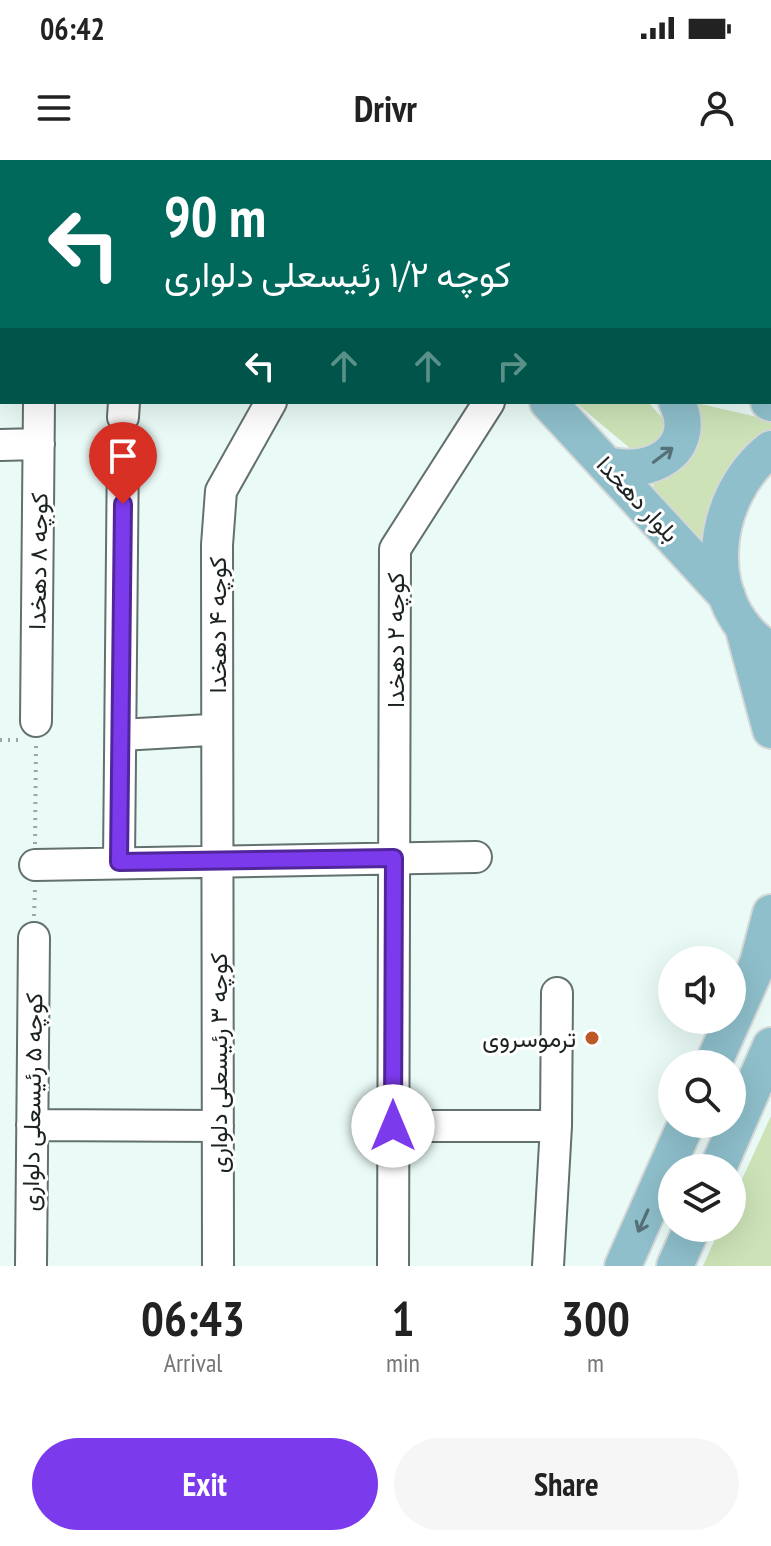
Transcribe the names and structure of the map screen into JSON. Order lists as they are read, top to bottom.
{
  "streets": {
    "main road": ["بلوار دهخدا"],
    "street": [
      "کوچه ۸ دهخدا",
      "کوچه ۴ دهخدا",
      "کوچه ۲ دهخدا",
      "کوچه ۳ رئیسعلی دلواری",
      "کوچه ۵ رئیسعلی دلواری"
    ]
  },
  "crossings": [
    ["کوچه ۴ دهخدا", "کوچه ۳ رئیسعلی دلواری"]
  ],
  "places": ["ترموسروی"],
  "page": {
    "status": "06:42",
    "header": "Drivr",
    "turn": ["90 m", "کوچه ۱/۲ رئیسعلی دلواری"],
    "eta": [
      "06:43",
      "Arrival",
      "1",
      "min",
      "300",
      "m"
    ],
    "buttons": ["Exit", "Share"]
  }
}
